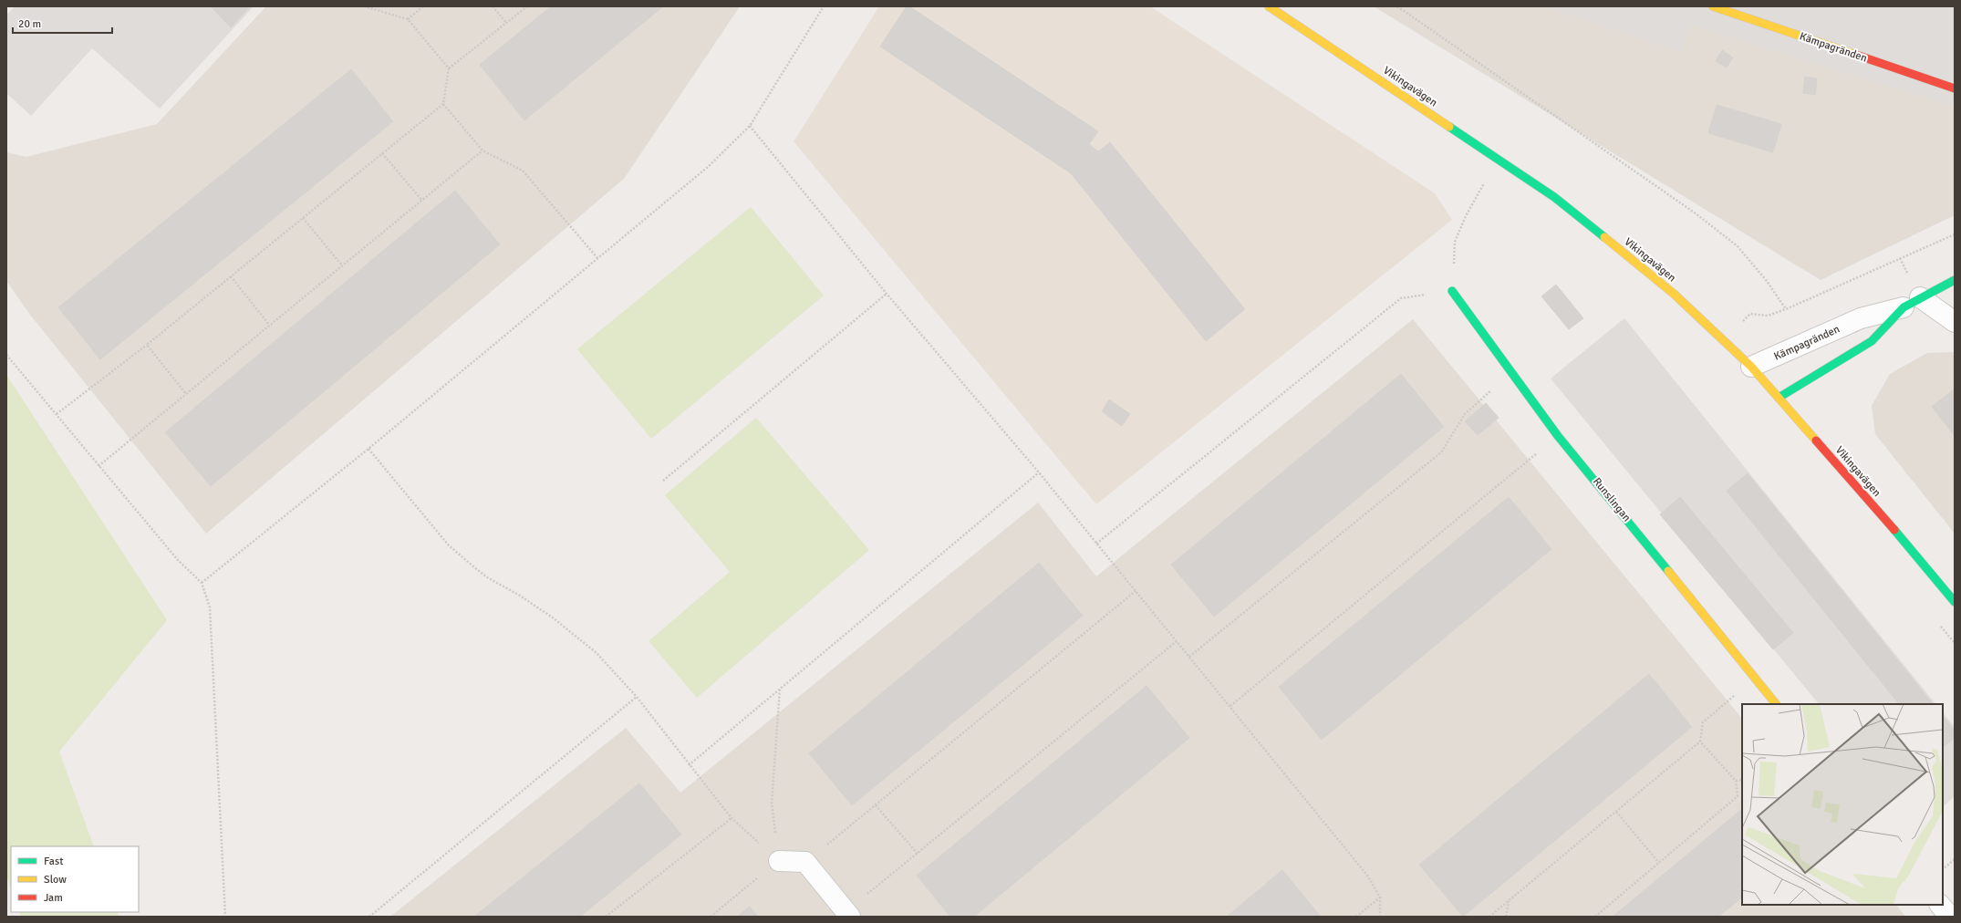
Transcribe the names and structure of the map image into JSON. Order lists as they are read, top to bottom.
{
  "streets": {
    "street": ["Kämpagränden", "Vikingavägen", "Runslingan"]
  },
  "crossings": [
    ["Kämpagränden", "Vikingavägen"]
  ],
  "legend": ["Fast", "Slow", "Jam"],
  "scale_bar": "20 m"
}
